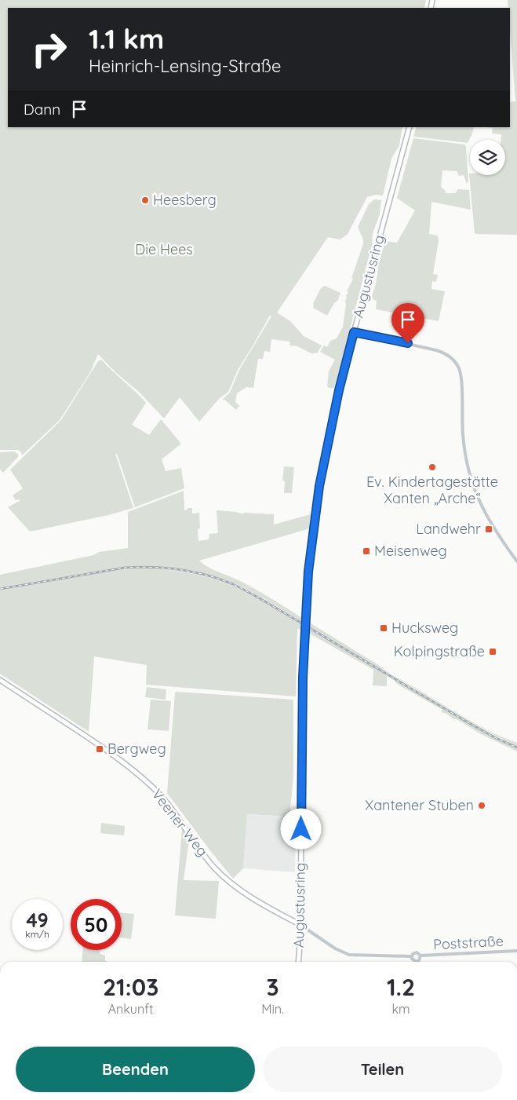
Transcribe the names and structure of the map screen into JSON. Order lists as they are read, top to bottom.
{
  "streets": {
    "main road": ["Augustusring", "Veener Weg"],
    "street": ["Poststraße"]
  },
  "crossings": [
    ["Augustusring", "Veener Weg"],
    ["Augustusring", "Poststraße"],
    ["Veener Weg", "Poststraße"]
  ],
  "parks": ["Die Hees"],
  "places": {
    "other": ["Heesberg", "Ev. Kindertagestätte Xanten „Arche“", "Xantener Stuben"],
    "transit": [
      "Landwehr",
      "Meisenweg",
      "Hucksweg",
      "Kolpingstraße",
      "Bergweg"
    ]
  },
  "page": {
    "turn": ["1.1 km", "Heinrich-Lensing-Straße"],
    "then": "Dann",
    "speed": "49 km/h",
    "limit": "50",
    "eta": [
      "21:03",
      "Ankunft",
      "3",
      "Min.",
      "1.2",
      "km"
    ],
    "buttons": ["Beenden", "Teilen"]
  }
}
